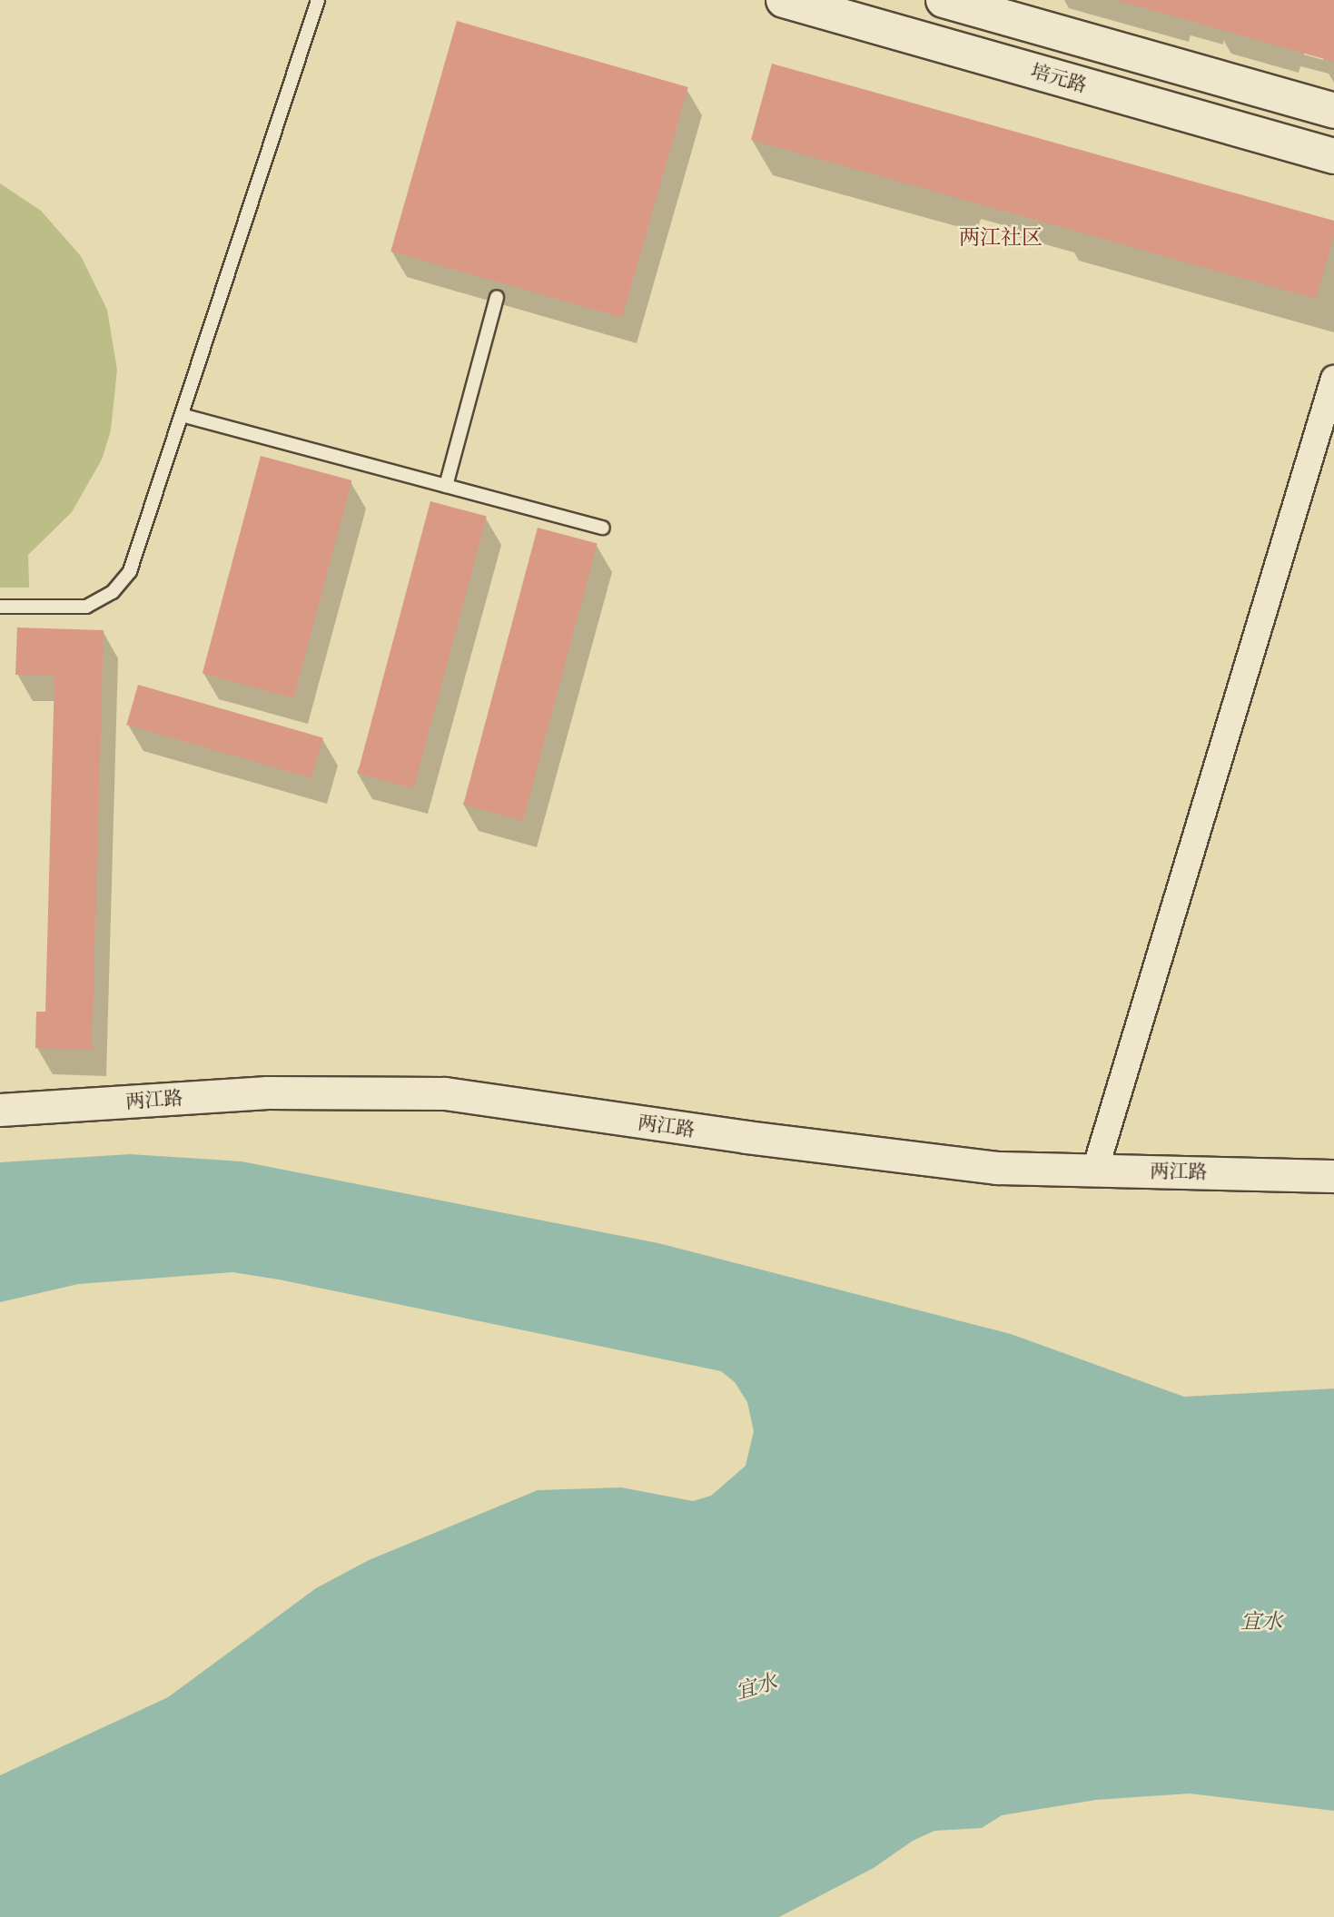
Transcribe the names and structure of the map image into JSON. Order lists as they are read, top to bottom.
{
  "streets": {
    "main road": ["培元路"],
    "street": ["两江路"]
  },
  "districts": ["两江社区"],
  "water": ["宜水"]
}
